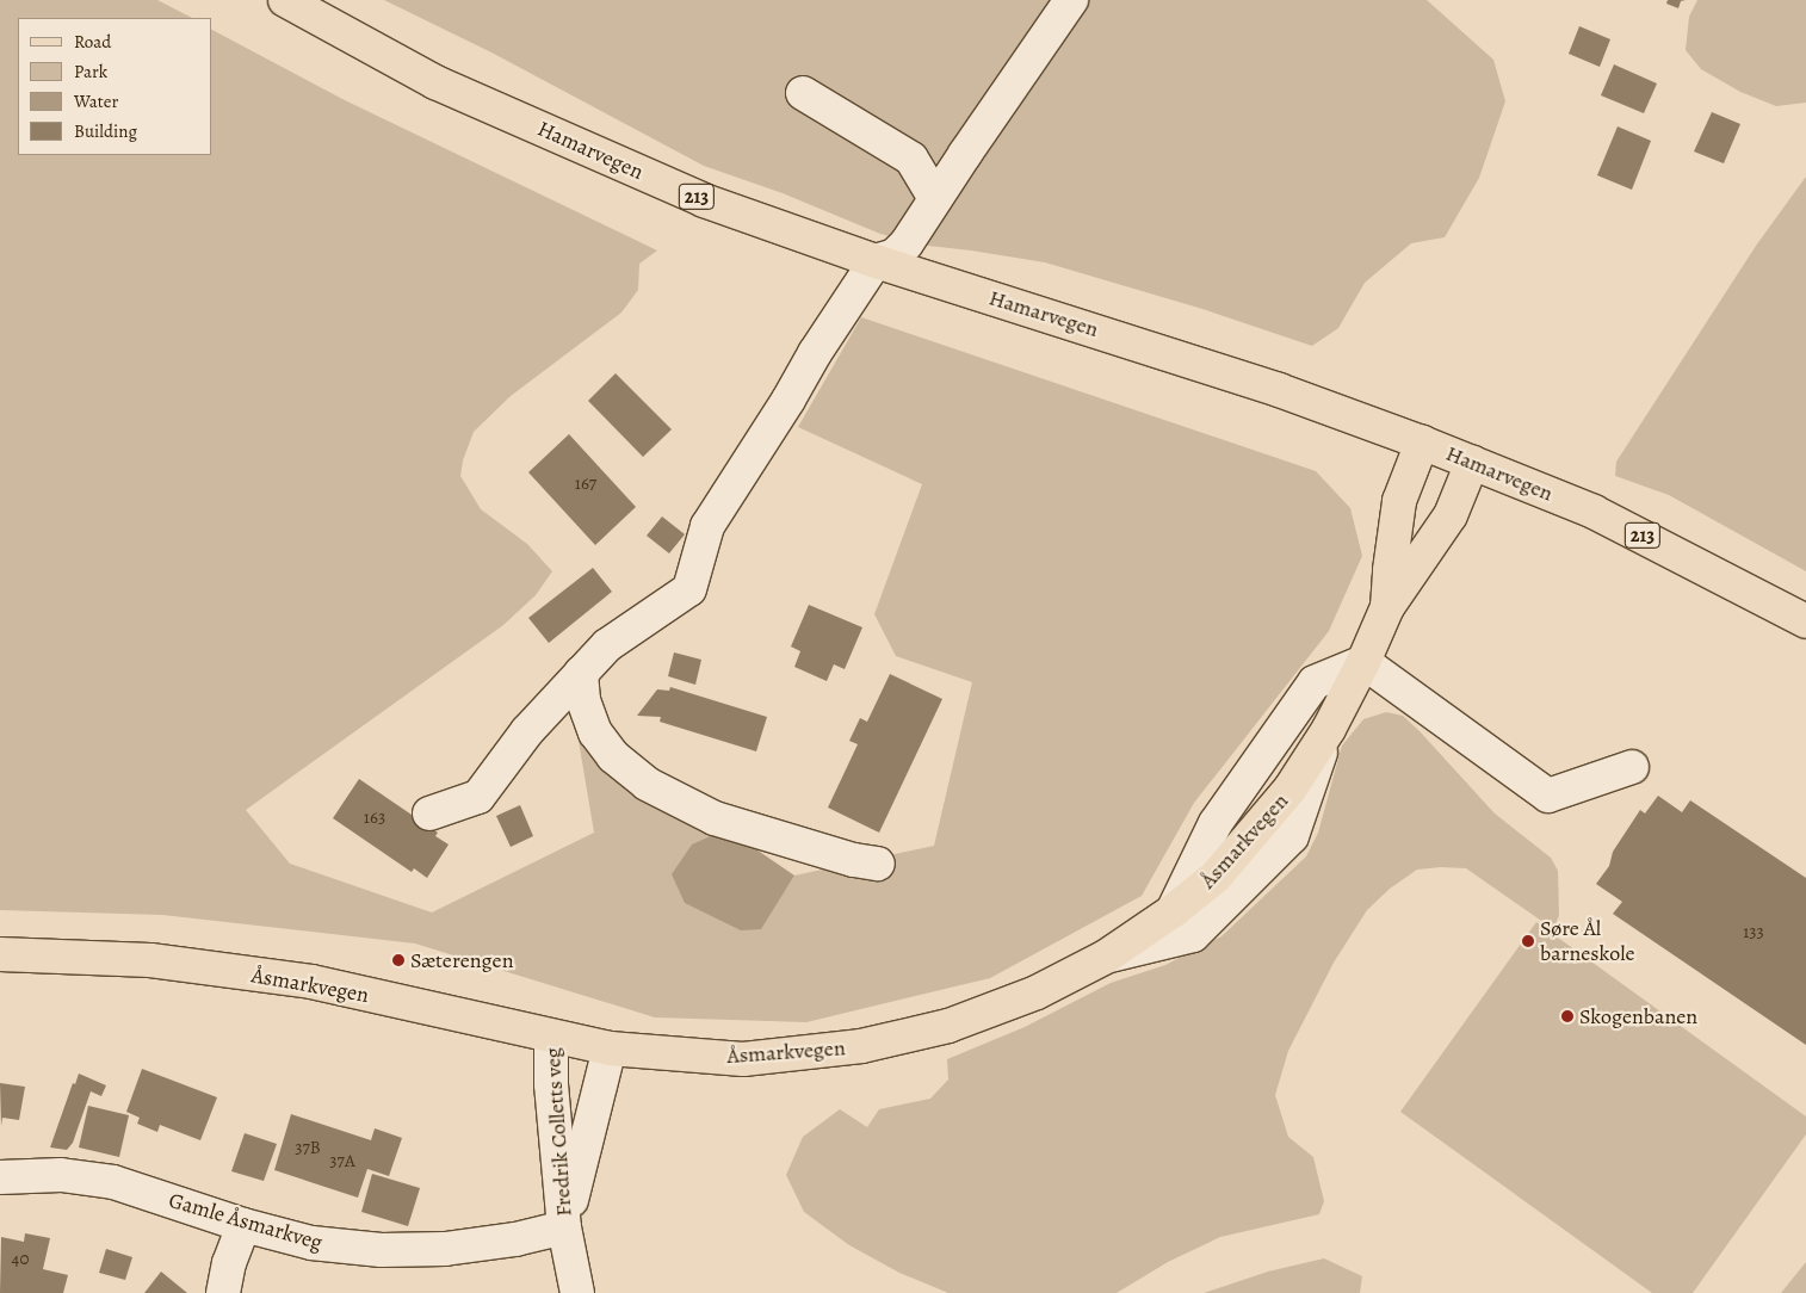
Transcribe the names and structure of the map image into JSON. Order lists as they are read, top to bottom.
{
  "streets": {
    "main road": ["Hamarvegen", "213", "Åsmarkvegen"],
    "street": ["Fredrik Colletts veg", "Gamle Åsmarkveg"]
  },
  "crossings": [
    ["Hamarvegen", "Åsmarkvegen"],
    ["Åsmarkvegen", "Fredrik Colletts veg"],
    ["Fredrik Colletts veg", "Gamle Åsmarkveg"]
  ],
  "places": ["Søre Ål barneskole", "Sæterengen", "Skogenbanen"],
  "house_numbers": [
    "167",
    "163",
    "133",
    "37B",
    "37A",
    "40"
  ],
  "legend": [
    "Road",
    "Park",
    "Water",
    "Building"
  ]
}
